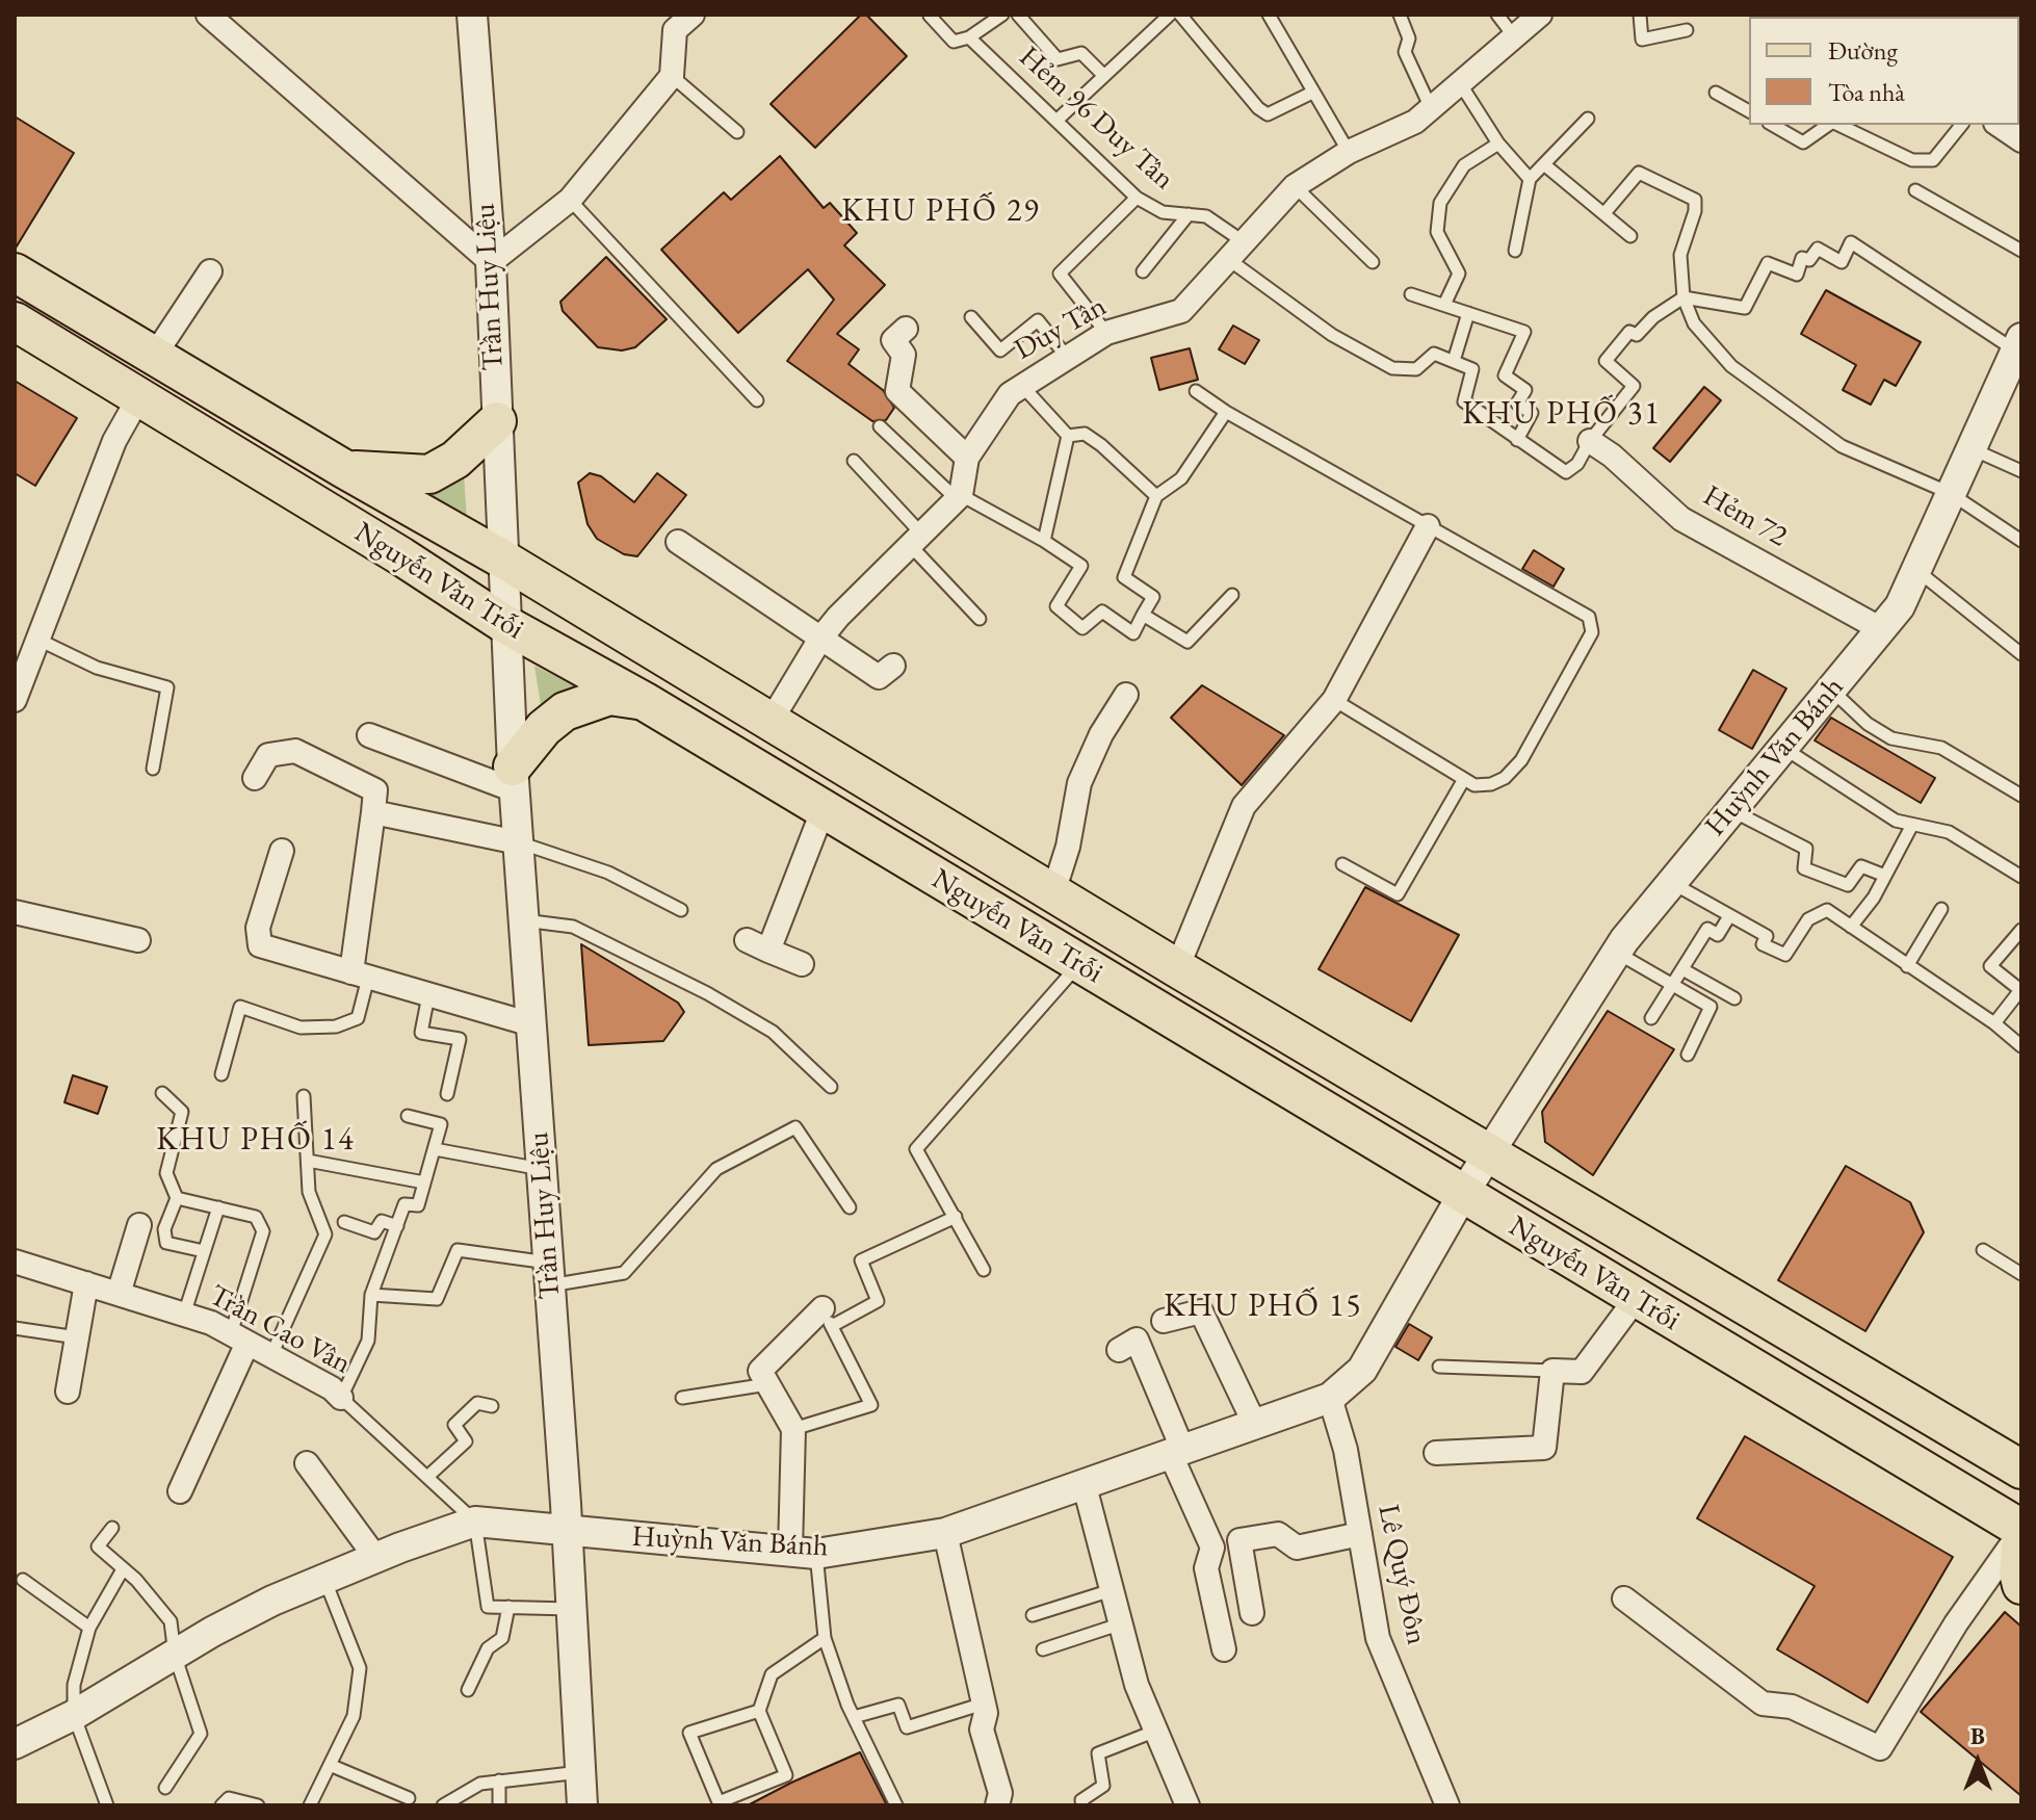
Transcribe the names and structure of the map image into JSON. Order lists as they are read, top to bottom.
{
  "streets": {
    "main road": ["Nguyễn Văn Trỗi"],
    "street": [
      "Trần Huy Liệu",
      "Duy Tân",
      "Hẻm 72",
      "Huỳnh Văn Bánh",
      "Trần Cao Vân",
      "Lê Quý Ðôn"
    ],
    "lane": ["Hẻm 96 Duy Tân"]
  },
  "crossings": [
    ["Hẻm 96 Duy Tân", "Duy Tân"],
    ["Trần Huy Liệu", "Nguyễn Văn Trỗi"],
    ["Trần Huy Liệu", "Huỳnh Văn Bánh"],
    ["Hẻm 72", "Huỳnh Văn Bánh"],
    ["Nguyễn Văn Trỗi", "Huỳnh Văn Bánh"],
    ["Huỳnh Văn Bánh", "Trần Cao Vân"],
    ["Huỳnh Văn Bánh", "Lê Quý Ðôn"]
  ],
  "districts": [
    "KHU PHỐ 29",
    "KHU PHỐ 31",
    "KHU PHỐ 14",
    "KHU PHỐ 15"
  ],
  "legend": ["Đường", "Tòa nhà"],
  "north": "top"
}
